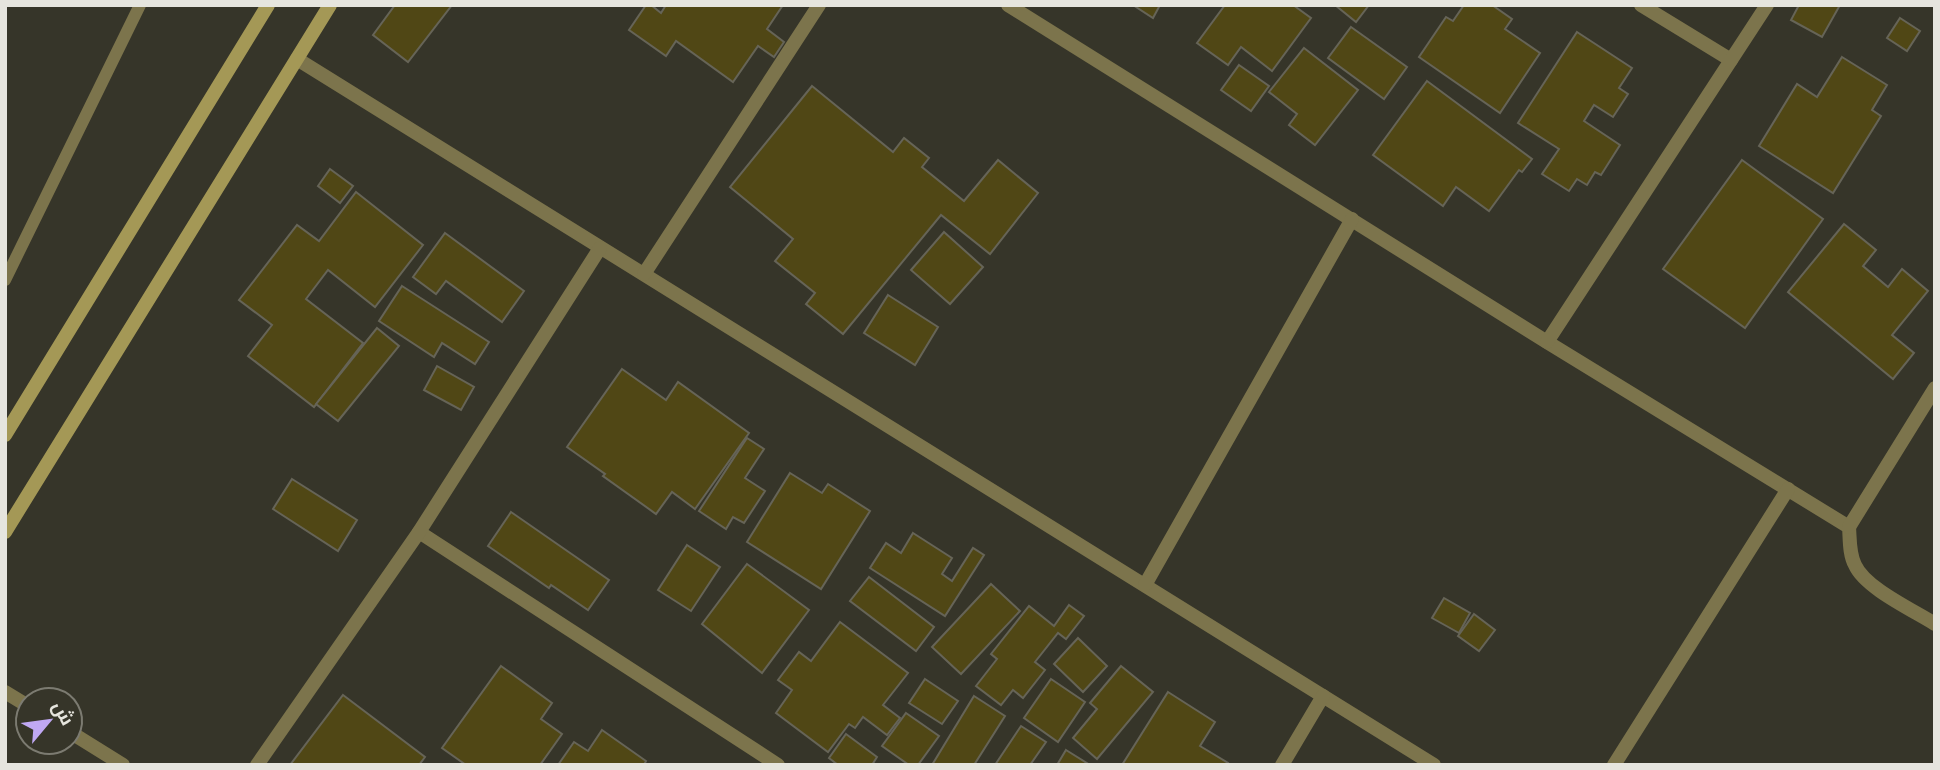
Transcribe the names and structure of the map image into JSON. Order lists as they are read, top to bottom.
{
  "north": "top right"
}
